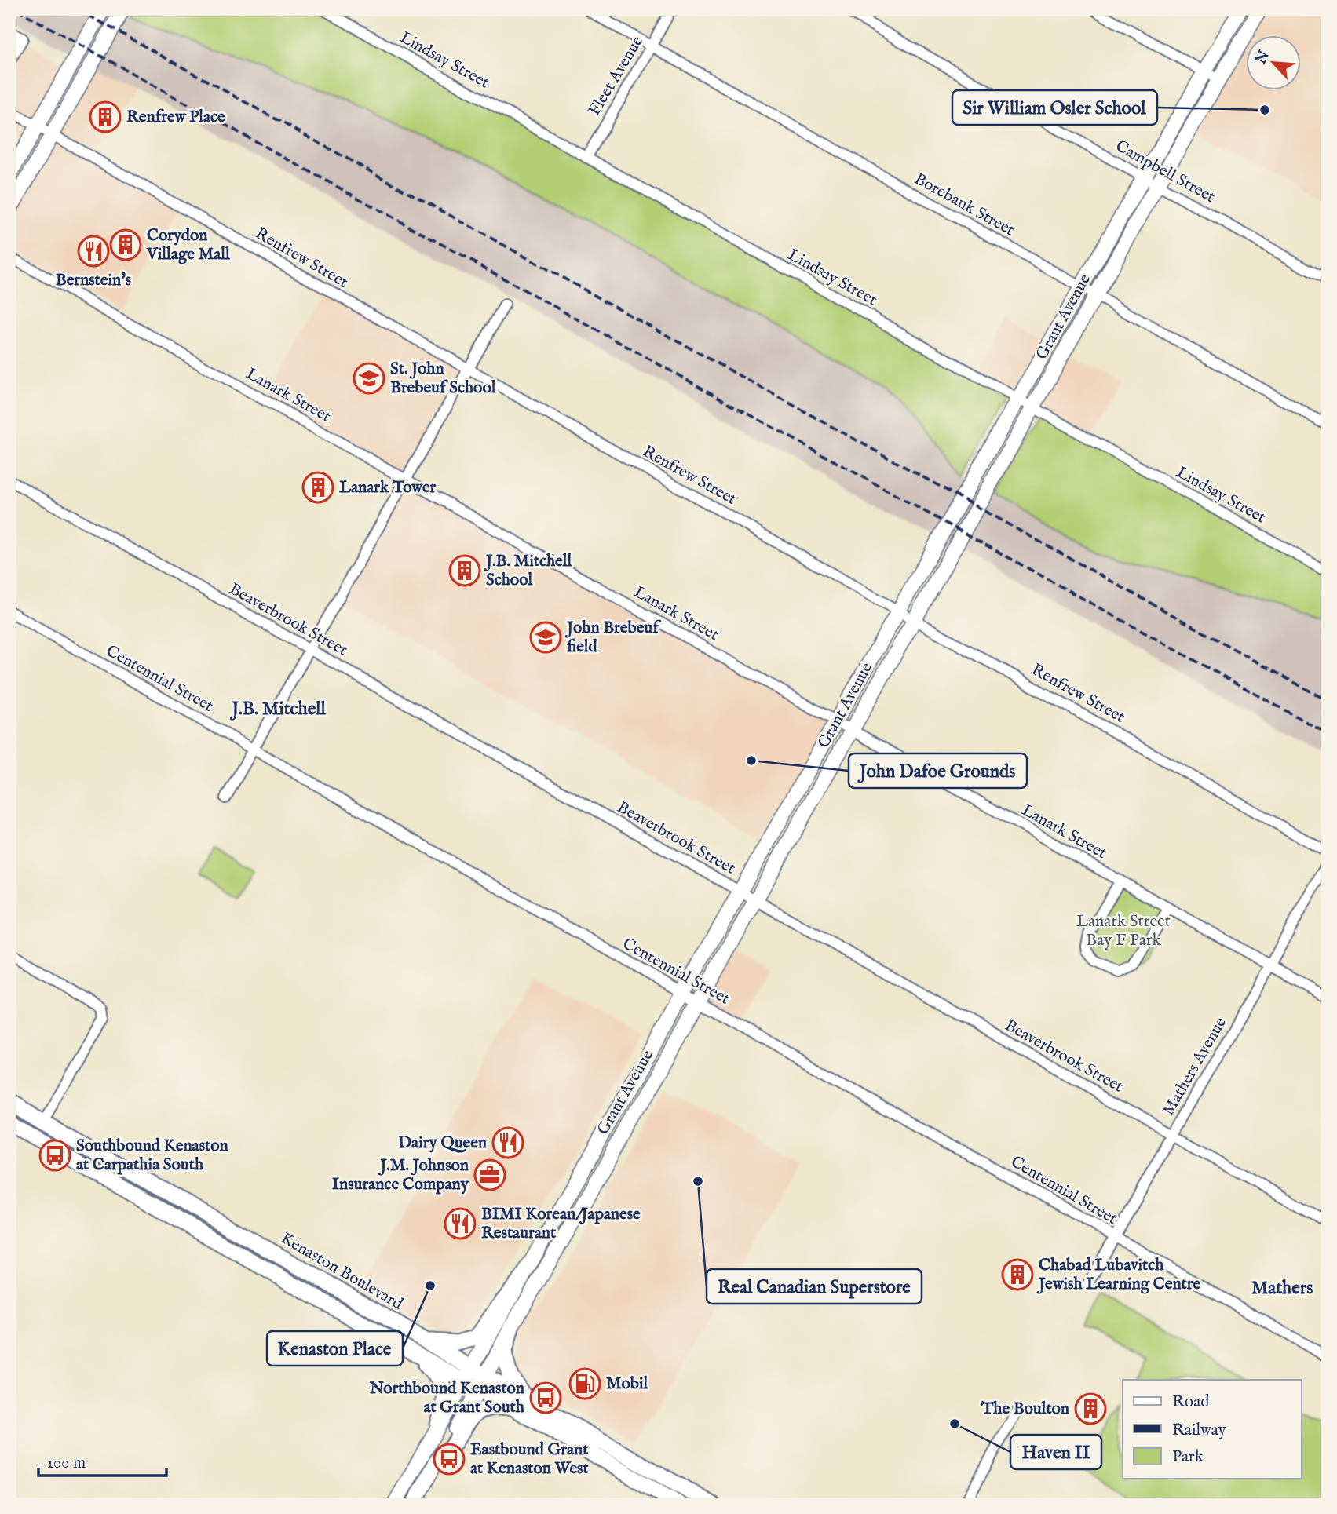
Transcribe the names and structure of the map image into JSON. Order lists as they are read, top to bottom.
{
  "streets": {
    "main road": ["Grant Avenue", "Kenaston Boulevard"],
    "street": [
      "Lindsay Street",
      "Fleet Avenue",
      "Campbell Street",
      "Borebank Street",
      "Renfrew Street",
      "Lanark Street",
      "Beaverbrook Street",
      "Centennial Street",
      "Mathers Avenue"
    ]
  },
  "crossings": [
    ["Lindsay Street", "Fleet Avenue"],
    ["Lindsay Street", "Grant Avenue"],
    ["Fleet Avenue", "Borebank Street"],
    ["Campbell Street", "Grant Avenue"],
    ["Borebank Street", "Grant Avenue"],
    ["Renfrew Street", "Grant Avenue"],
    ["Grant Avenue", "Lanark Street"],
    ["Grant Avenue", "Beaverbrook Street"],
    ["Grant Avenue", "Centennial Street"],
    ["Grant Avenue", "Kenaston Boulevard"],
    ["Lanark Street", "Mathers Avenue"],
    ["Beaverbrook Street", "Mathers Avenue"],
    ["Centennial Street", "Mathers Avenue"]
  ],
  "districts": ["J.B. Mitchell", "Mathers"],
  "parks": ["Lanark Street Bay F Park"],
  "places": {
    "other": [
      "Sir William Osler School",
      "John Dafoe Grounds",
      "Real Canadian Superstore",
      "Kenaston Place",
      "Haven II"
    ],
    "building": [
      "Renfrew Place",
      "Corydon Village Mall",
      "Lanark Tower",
      "J.B. Mitchell School",
      "Chabad Lubavitch Jewish Learning Centre",
      "The Boulton"
    ],
    "restaurant": ["Bernstein's", "Dairy Queen", "BIMI Korean/Japanese Restaurant"],
    "school or university": ["St. John Brebeuf School", "John Brebeuf field"],
    "bus stop": ["Southbound Kenaston at Carpathia South", "Northbound Kenaston at Grant South", "Eastbound Grant at Kenaston West"],
    "office": ["J.M. Johnson Insurance Company"],
    "fuel station": ["Mobil"]
  },
  "legend": ["Road", "Railway", "Park"],
  "scale_bar": "100 m",
  "north": "top left"
}
